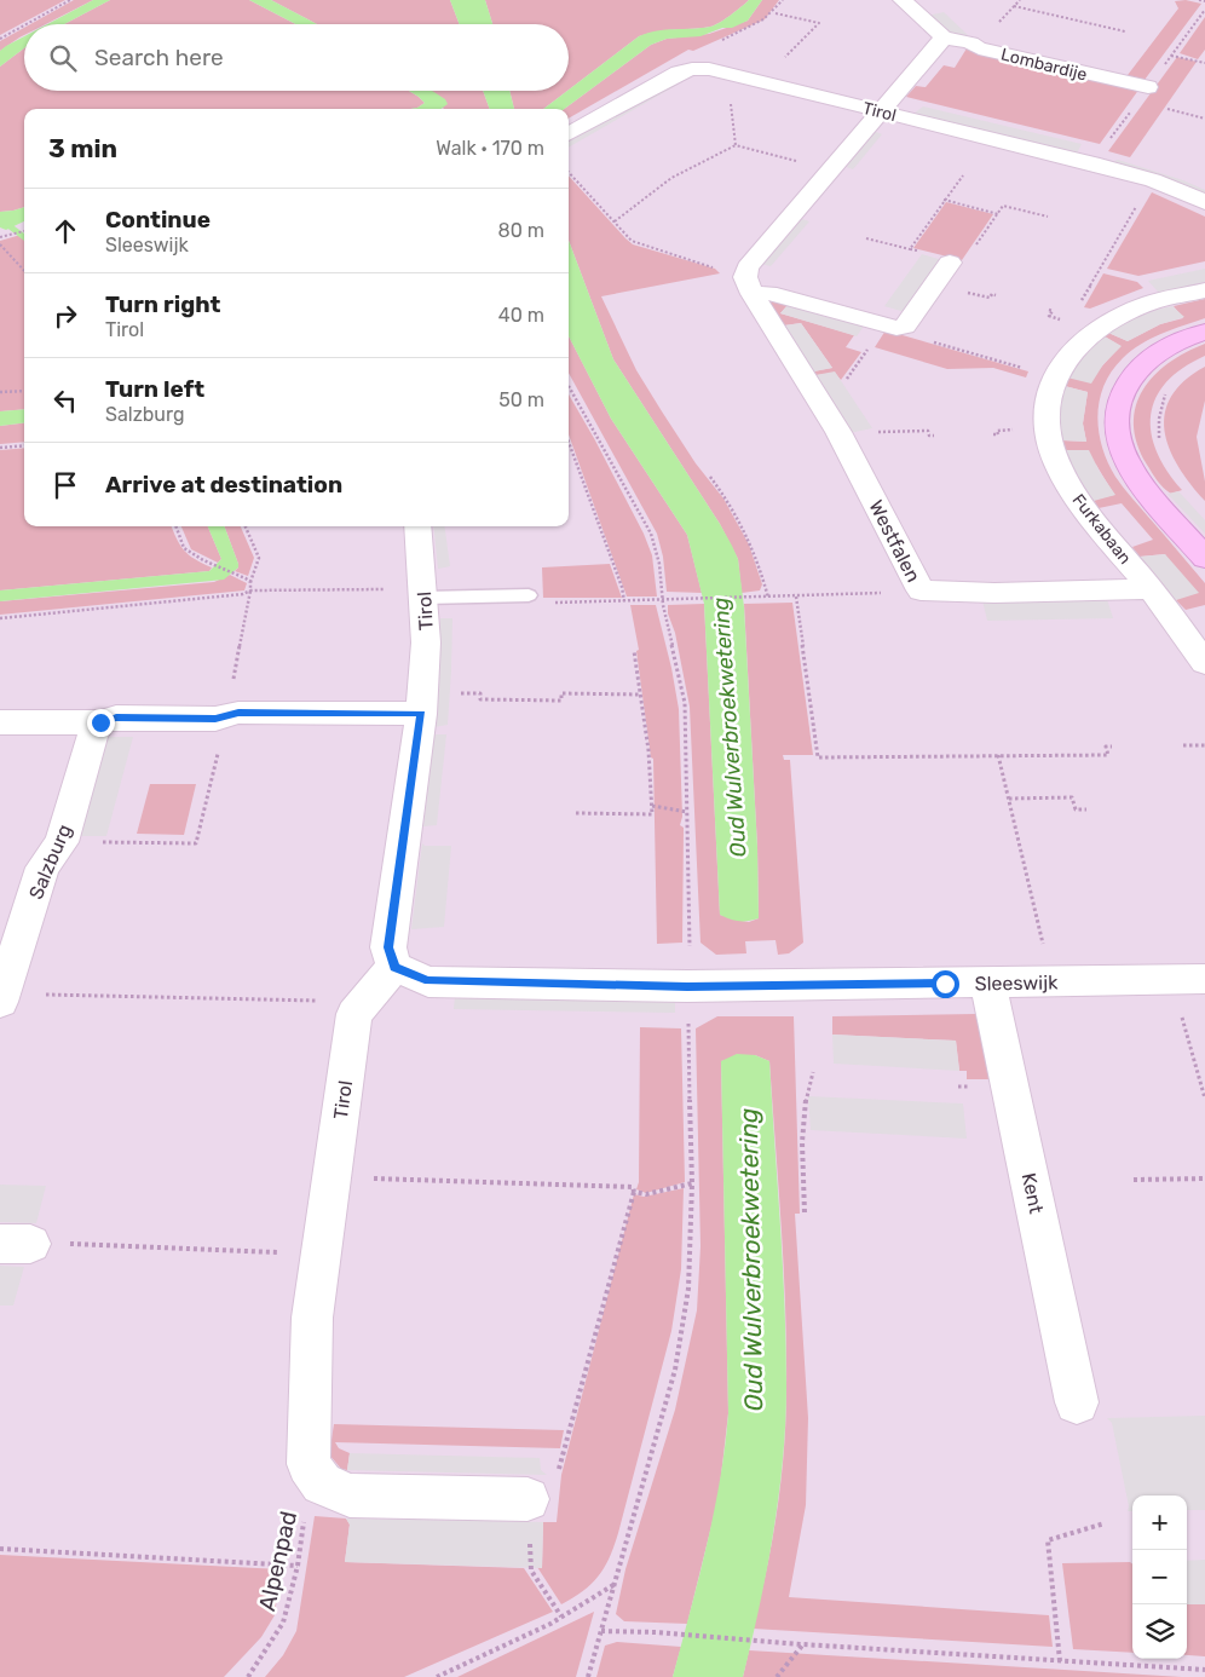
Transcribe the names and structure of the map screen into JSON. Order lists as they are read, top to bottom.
{
  "streets": {
    "street": [
      "Lombardije",
      "Tirol",
      "Furkabaan",
      "Westfalen",
      "Salzburg",
      "Sleeswijk",
      "Kent"
    ],
    "path": ["Alpenpad"]
  },
  "crossings": [
    ["Tirol", "Sleeswijk"],
    ["Tirol", "Alpenpad"],
    ["Furkabaan", "Westfalen"],
    ["Sleeswijk", "Kent"]
  ],
  "water": ["Oud Wulverbroekwetering"],
  "page": {
    "search": "Search here",
    "heading": ["3 min", "Walk · 170 m"],
    "list": [
      ["Continue", "Sleeswijk", "80 m"],
      ["Turn right", "Tirol", "40 m"],
      ["Turn left", "Salzburg", "50 m"],
      "Arrive at destination"
    ],
    "map_buttons": ["+", "−"]
  }
}
